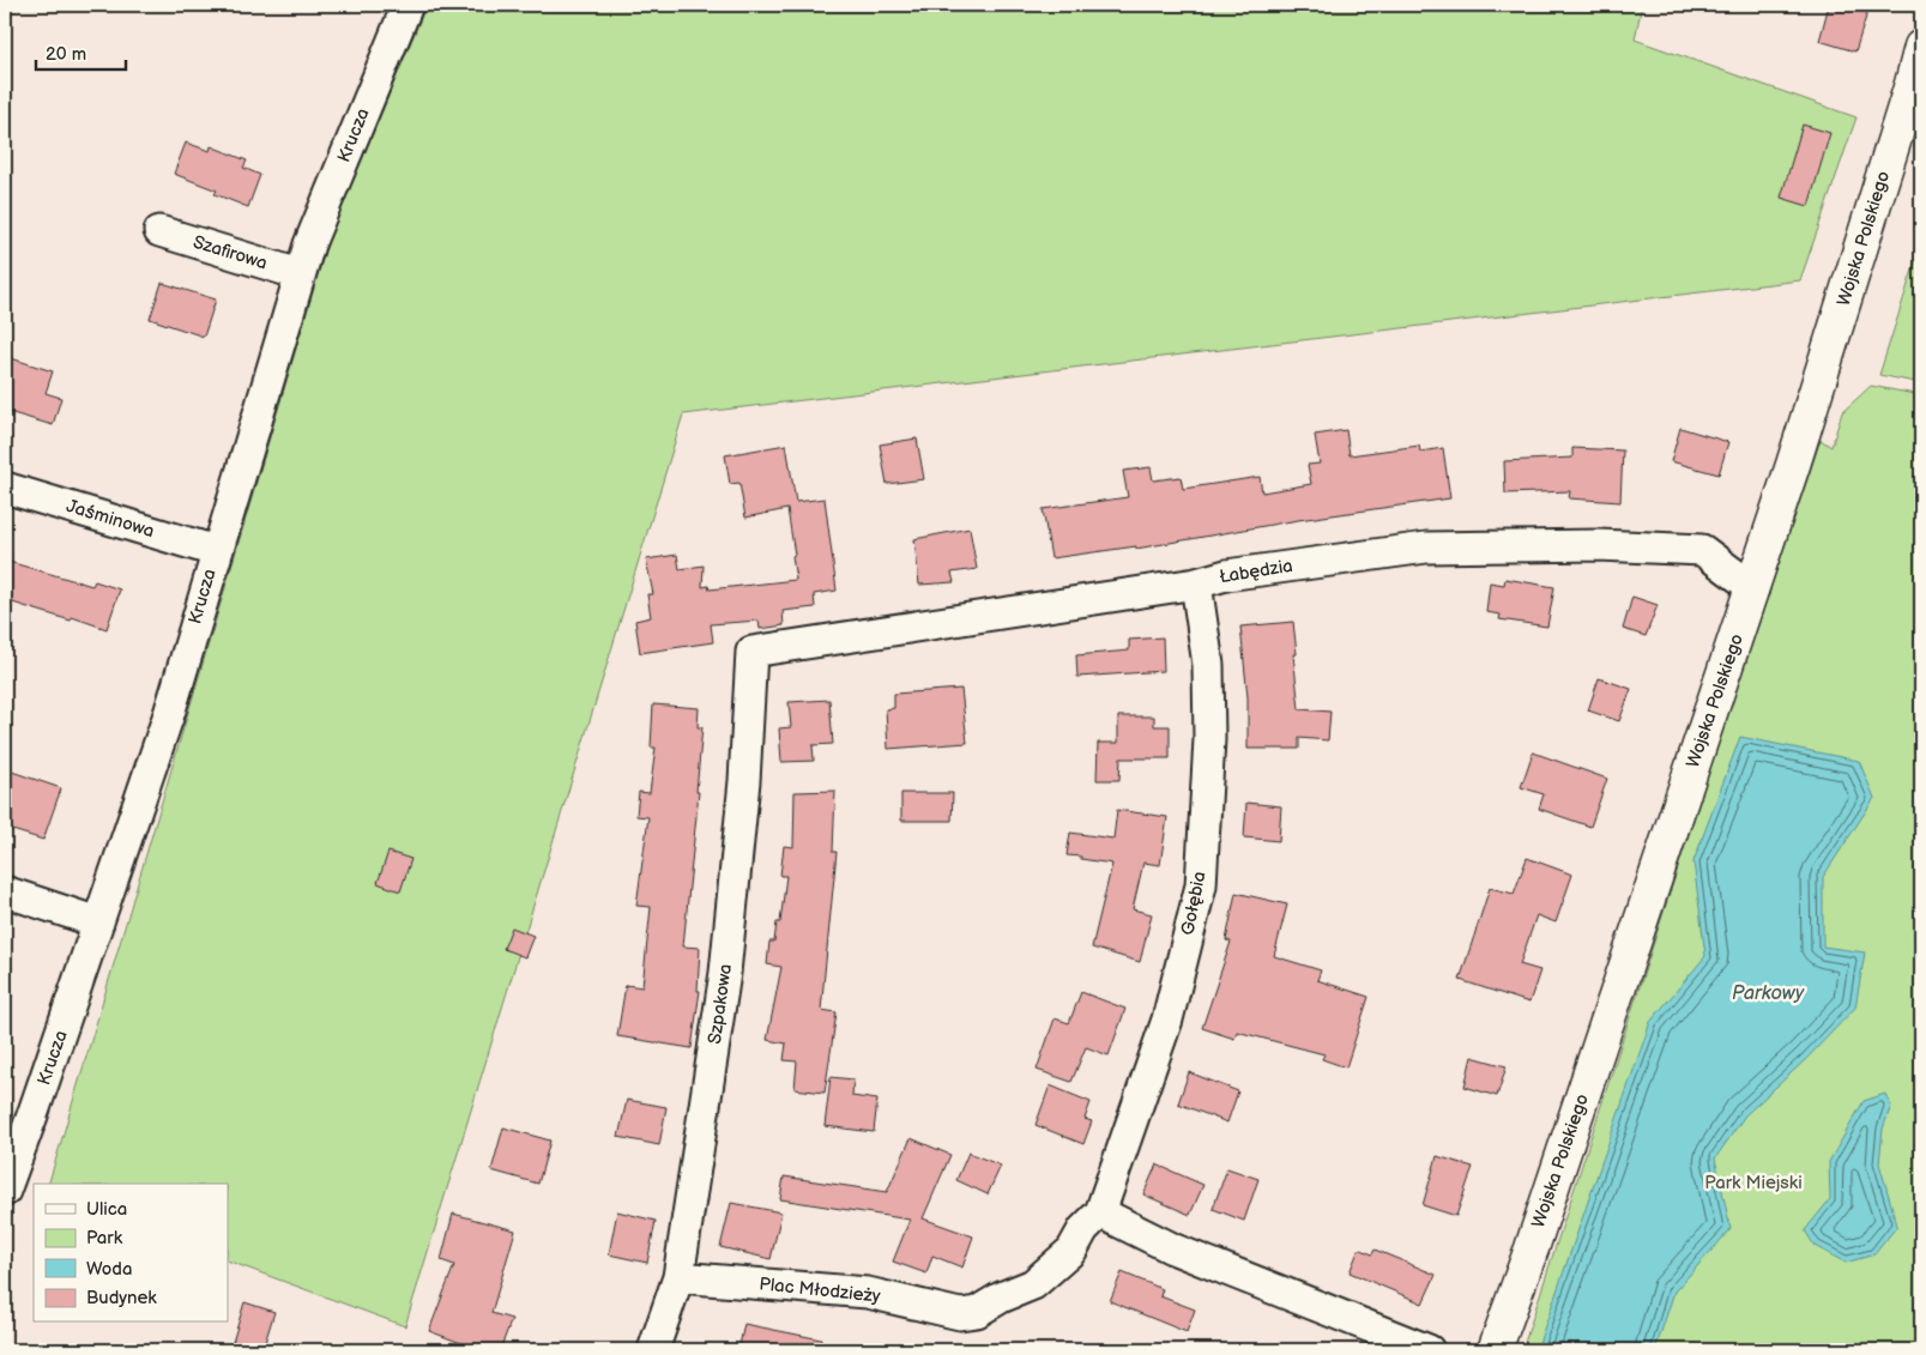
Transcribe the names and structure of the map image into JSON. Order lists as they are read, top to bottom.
{
  "streets": {
    "street": [
      "Krucza",
      "Wojska Polskiego",
      "Szafirowa",
      "Jaśminowa",
      "Łabędzia",
      "Gołębia",
      "Szpakowa",
      "Plac Młodzieży"
    ]
  },
  "crossings": [
    ["Krucza", "Szafirowa"],
    ["Krucza", "Jaśminowa"],
    ["Wojska Polskiego", "Łabędzia"],
    ["Łabędzia", "Gołębia"],
    ["Łabędzia", "Szpakowa"],
    ["Gołębia", "Plac Młodzieży"],
    ["Szpakowa", "Plac Młodzieży"]
  ],
  "water": ["Parkowy"],
  "parks": ["Park Miejski"],
  "legend": [
    "Ulica",
    "Park",
    "Woda",
    "Budynek"
  ],
  "scale_bar": "20 m"
}
